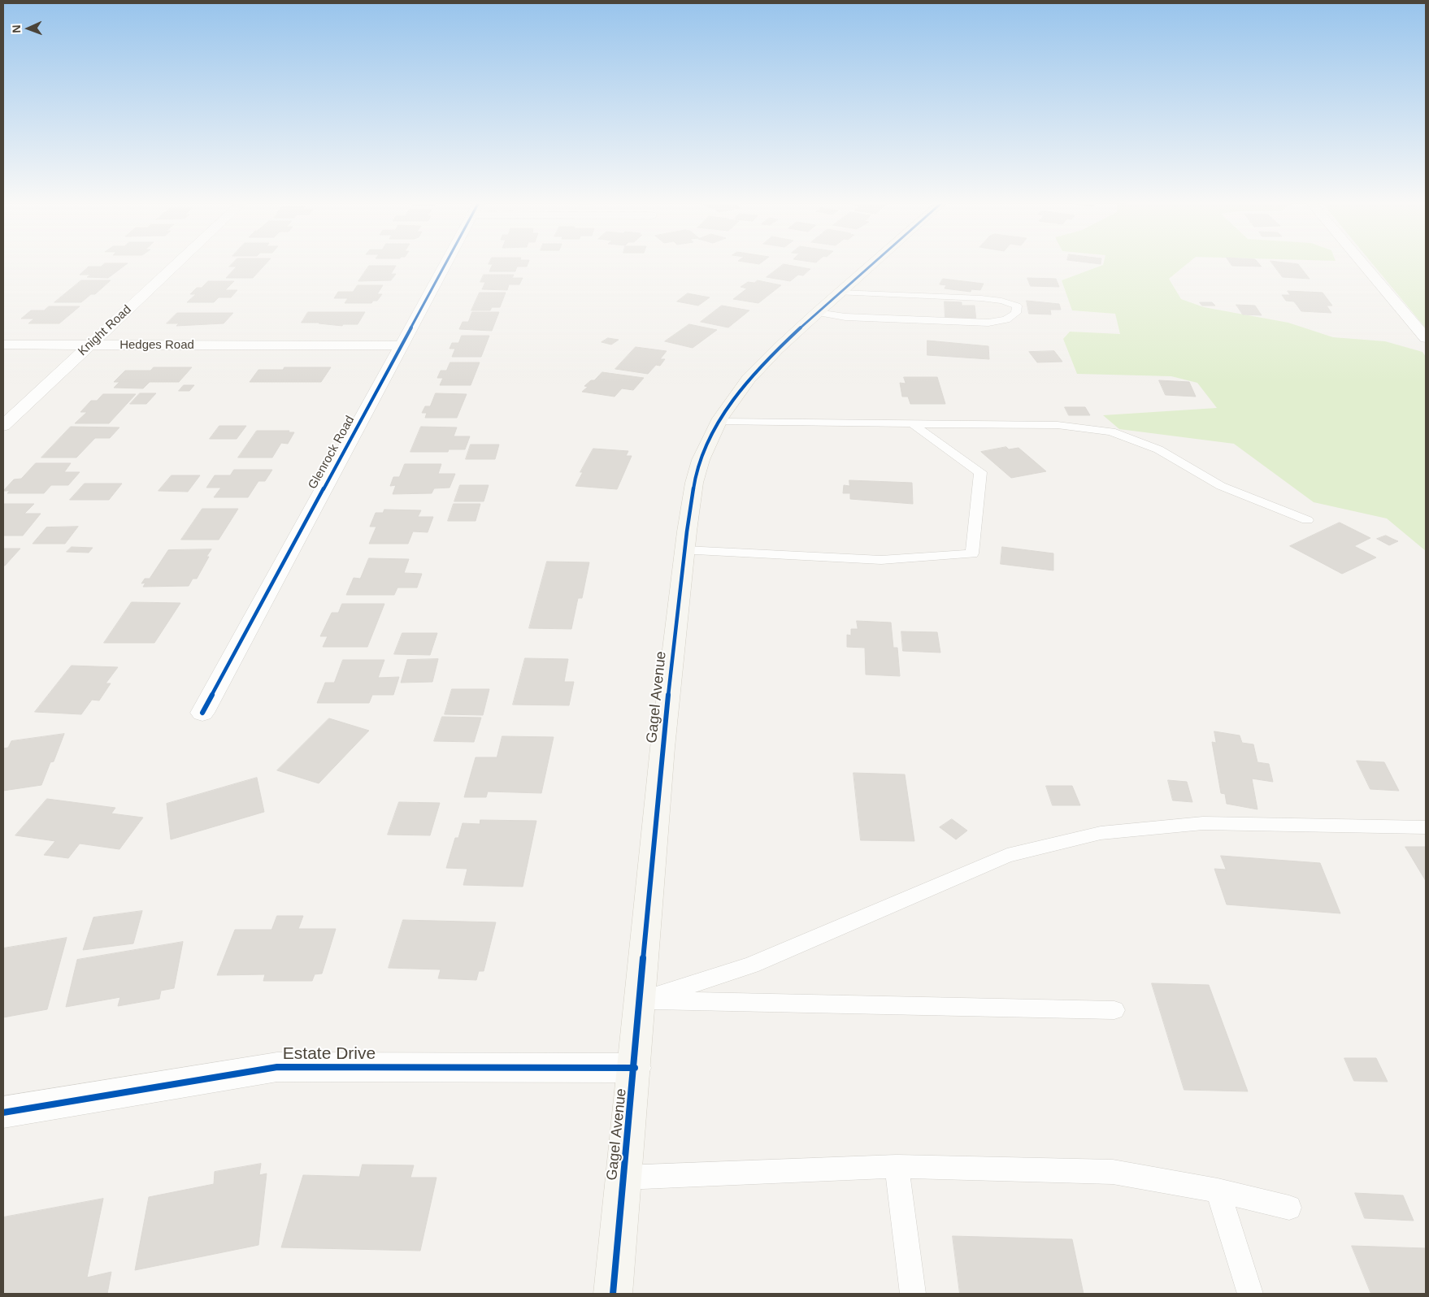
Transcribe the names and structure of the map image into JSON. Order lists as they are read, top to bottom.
{
  "streets": {
    "street": [
      "Knight Road",
      "Hedges Road",
      "Glenrock Road",
      "Gagel Avenue",
      "Estate Drive"
    ]
  },
  "crossings": [
    ["Knight Road", "Hedges Road"],
    ["Hedges Road", "Glenrock Road"],
    ["Gagel Avenue", "Estate Drive"]
  ],
  "north": "left"
}
